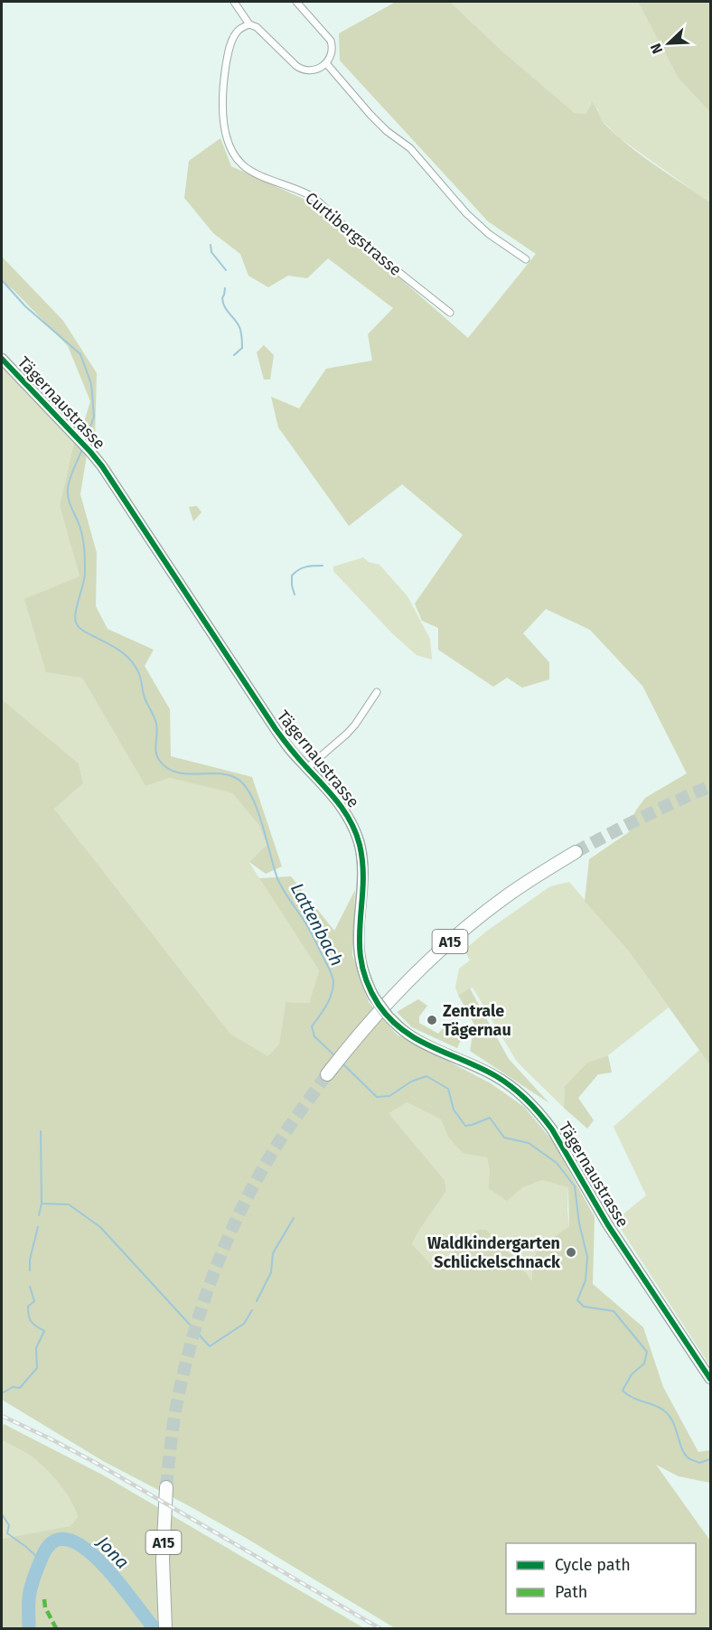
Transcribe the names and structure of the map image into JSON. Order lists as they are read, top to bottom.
{
  "streets": {
    "highway": ["A15"],
    "street": ["Curtibergstrasse", "Tägernaustrasse"]
  },
  "water": ["Lattenbach", "Jona"],
  "places": ["Zentrale Tägernau", "Waldkindergarten Schlickelschnack"],
  "legend": ["Cycle path", "Path"],
  "north": "bottom left"
}
